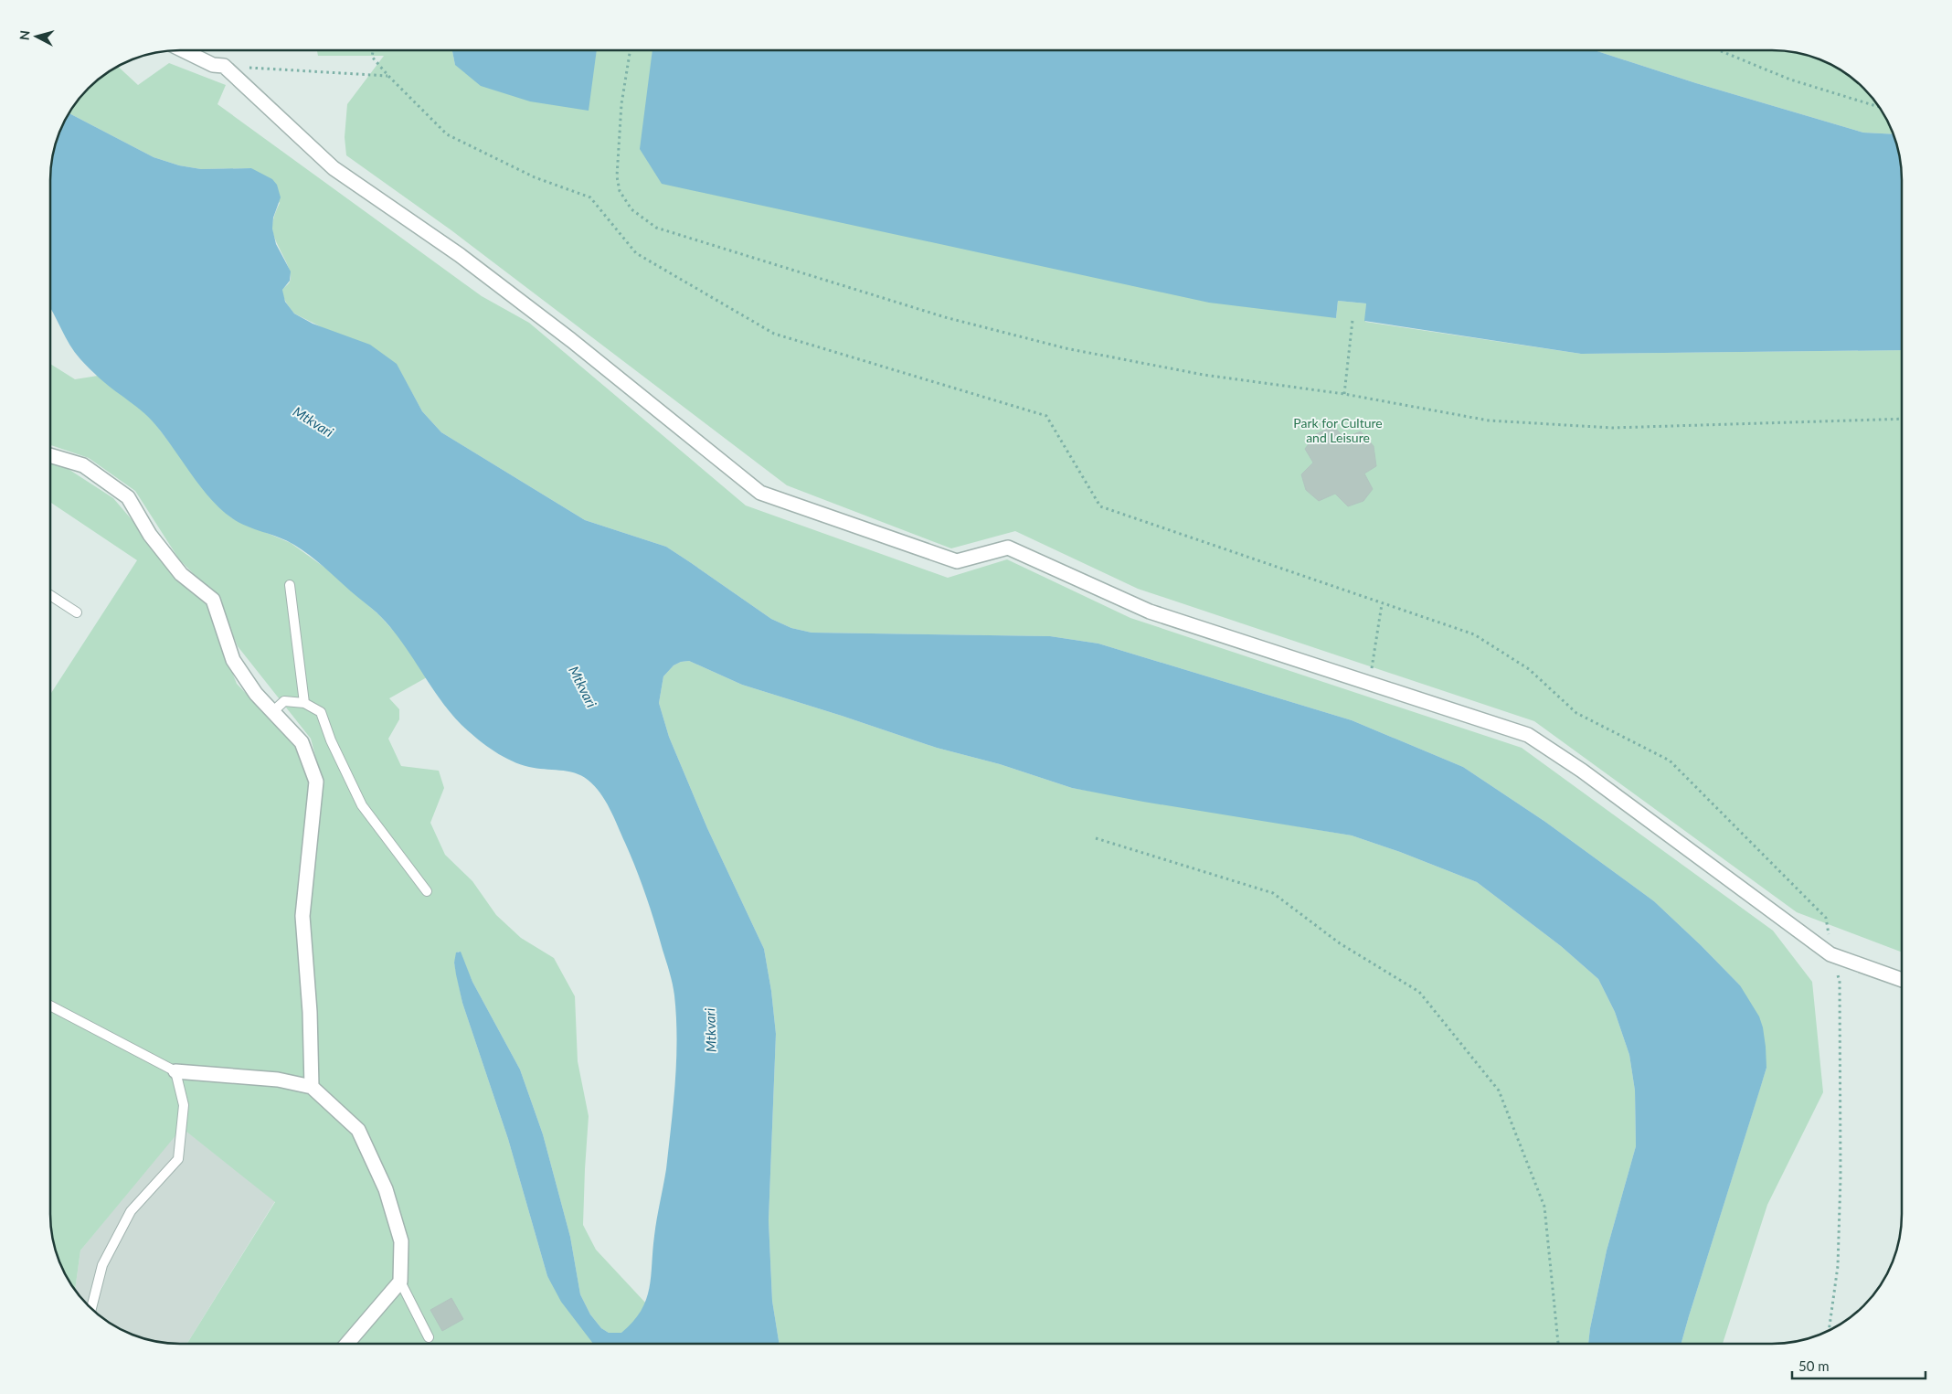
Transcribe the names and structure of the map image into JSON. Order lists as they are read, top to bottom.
{
  "water": ["Mtkvari"],
  "parks": ["Park for Culture and Leisure"],
  "scale_bar": "50 m",
  "north": "left"
}
